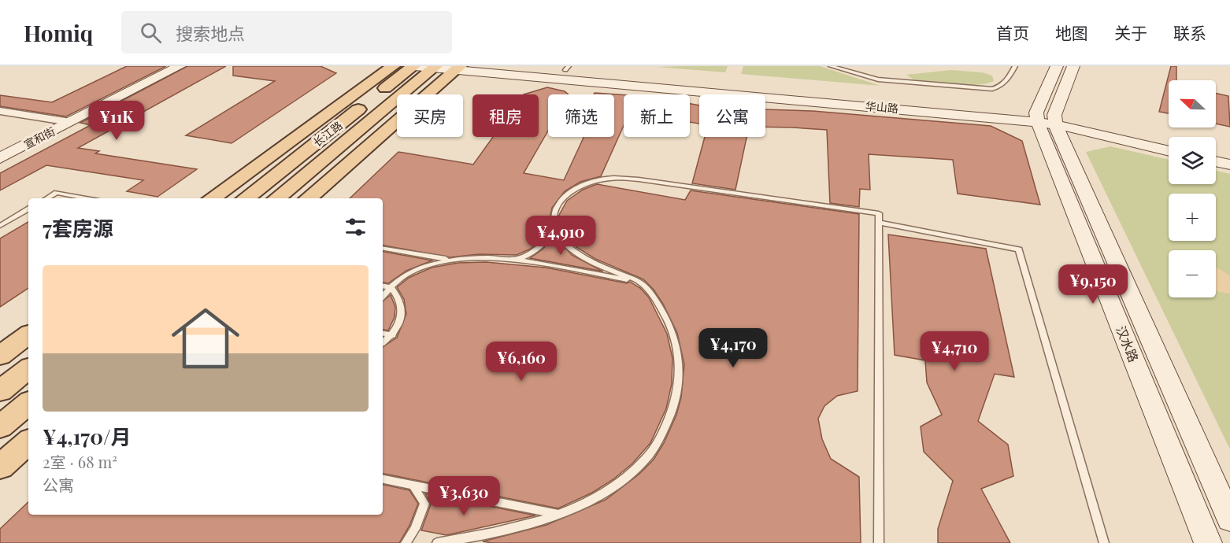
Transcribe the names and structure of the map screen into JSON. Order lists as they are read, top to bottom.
{
  "streets": {
    "main road": [
      "华山路",
      "长江路",
      "宣和街",
      "汉水路"
    ]
  },
  "crossings": [
    ["华山路", "长江路"],
    ["华山路", "汉水路"]
  ],
  "north": "left",
  "page": {
    "header": "Homiq",
    "search": "搜索地点",
    "nav": [
      "首页",
      "地图",
      "关于",
      "联系"
    ],
    "map_buttons": ["+", "−"],
    "chip": [
      "买房",
      "租房",
      "筛选",
      "新上",
      "公寓"
    ],
    "price": [
      "¥11K",
      "¥4,910",
      "¥9,150",
      "¥4,170",
      "¥4,710",
      "¥6,160",
      "¥3,630"
    ],
    "heading": "7套房源",
    "list": [
      {
        "name": "¥4,170/月",
        "note": "2室 · 68 m² · 公寓"
      }
    ]
  }
}
